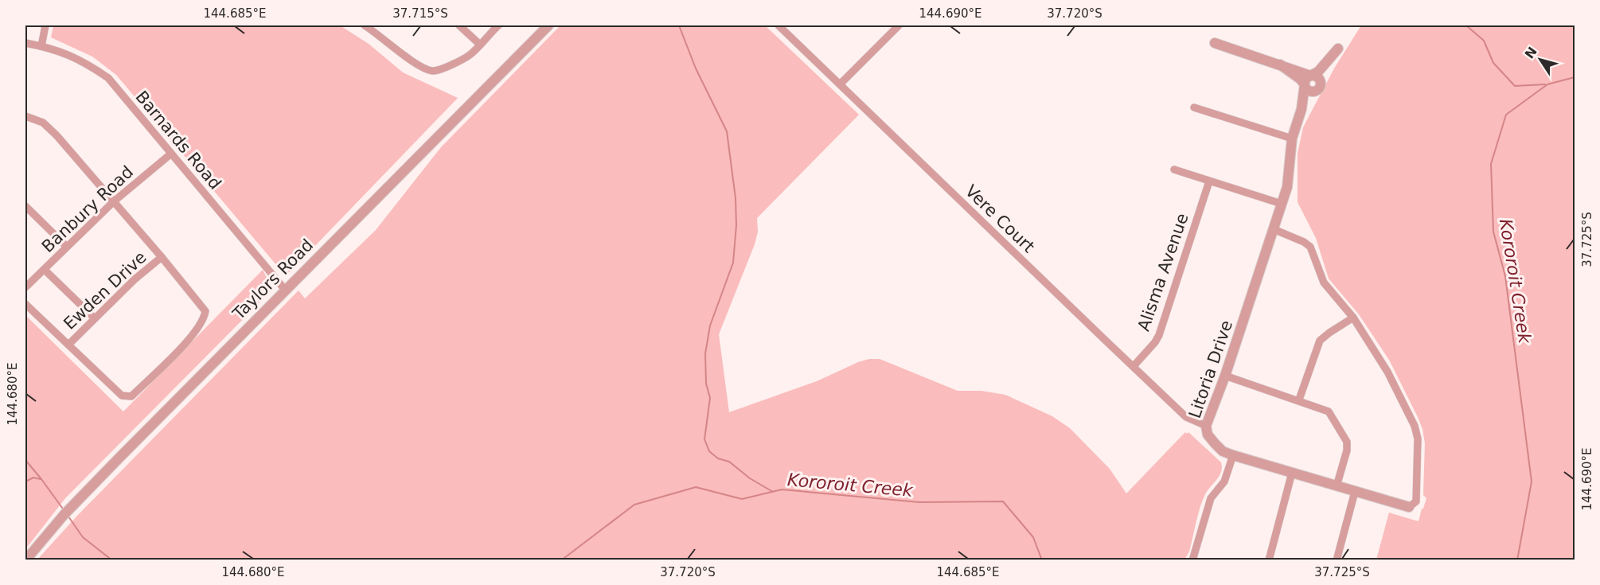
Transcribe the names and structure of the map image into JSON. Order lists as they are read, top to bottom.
{
  "streets": {
    "street": [
      "Barnards Road",
      "Banbury Road",
      "Vere Court",
      "Alisma Avenue",
      "Taylors Road",
      "Ewden Drive",
      "Litoria Drive"
    ]
  },
  "crossings": [
    ["Barnards Road", "Banbury Road"],
    ["Barnards Road", "Taylors Road"],
    ["Vere Court", "Alisma Avenue"],
    ["Vere Court", "Litoria Drive"]
  ],
  "water": ["Kororoit Creek"],
  "north": "top left",
  "coordinates": [
    "144.685°E",
    "37.715°S",
    "144.690°E",
    "37.720°S",
    "37.725°S",
    "144.680°E"
  ]
}
